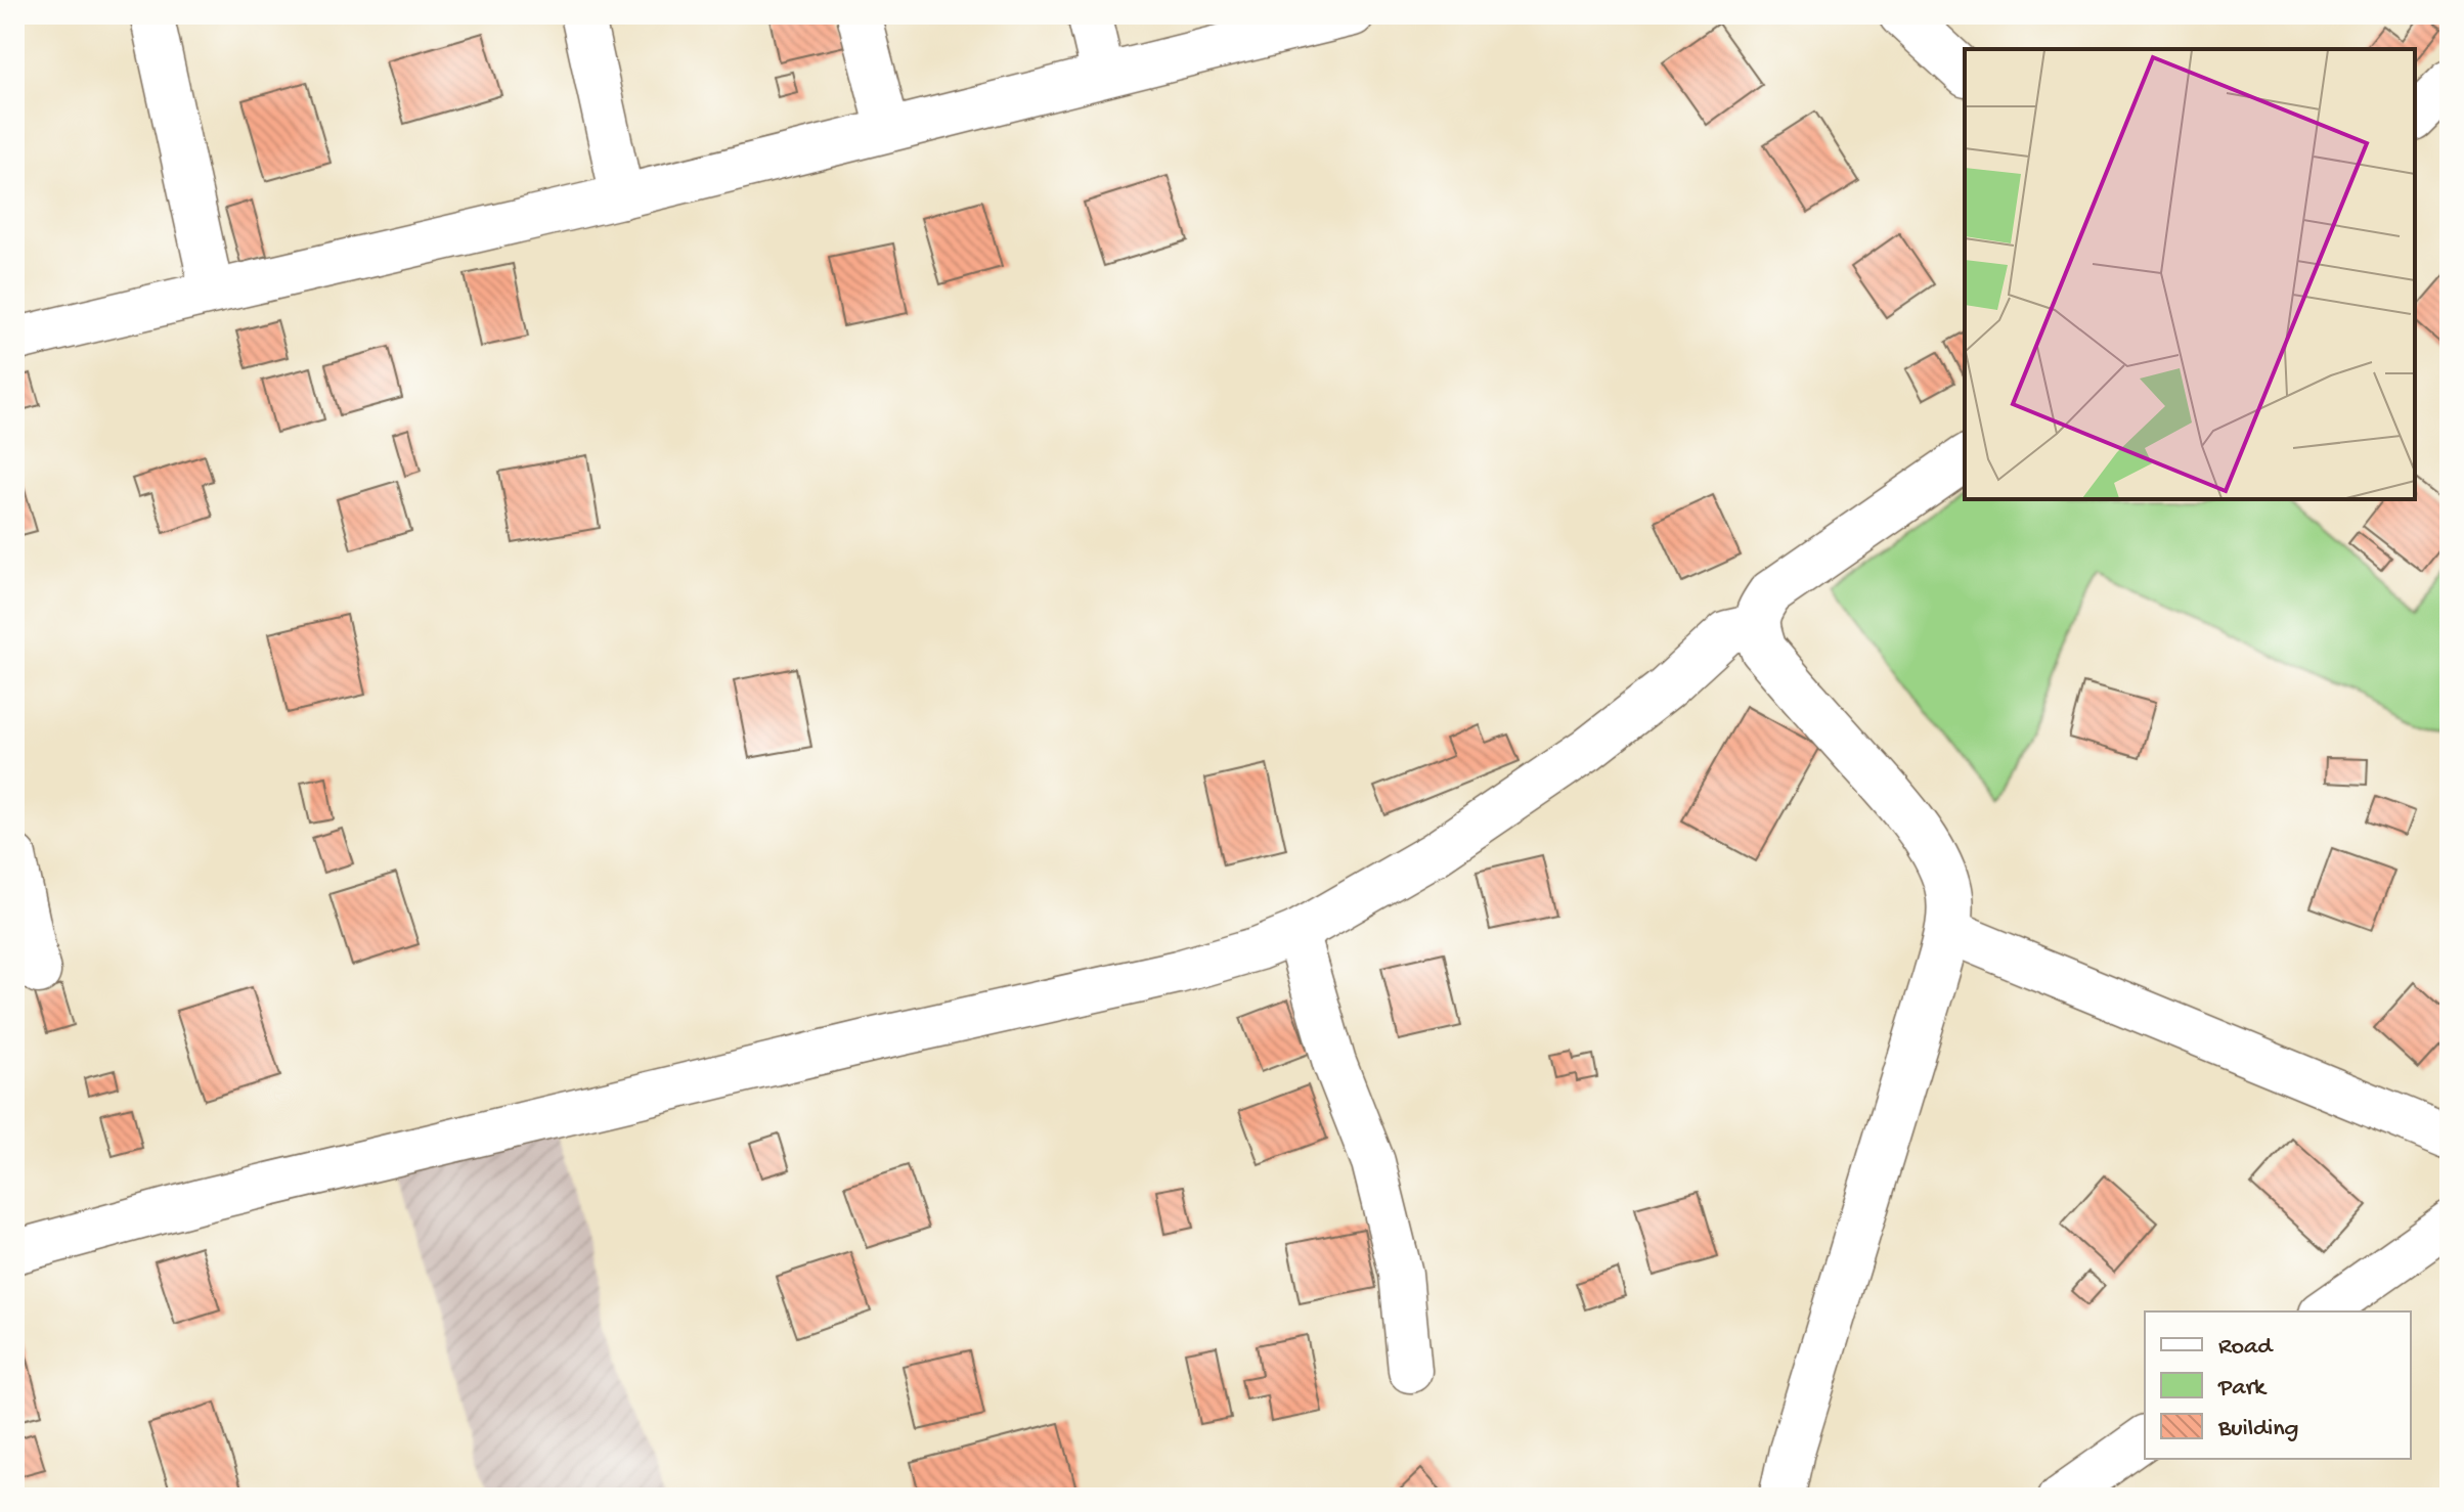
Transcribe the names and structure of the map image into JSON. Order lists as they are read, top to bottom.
{
  "legend": ["Road", "Park", "Building"]
}
